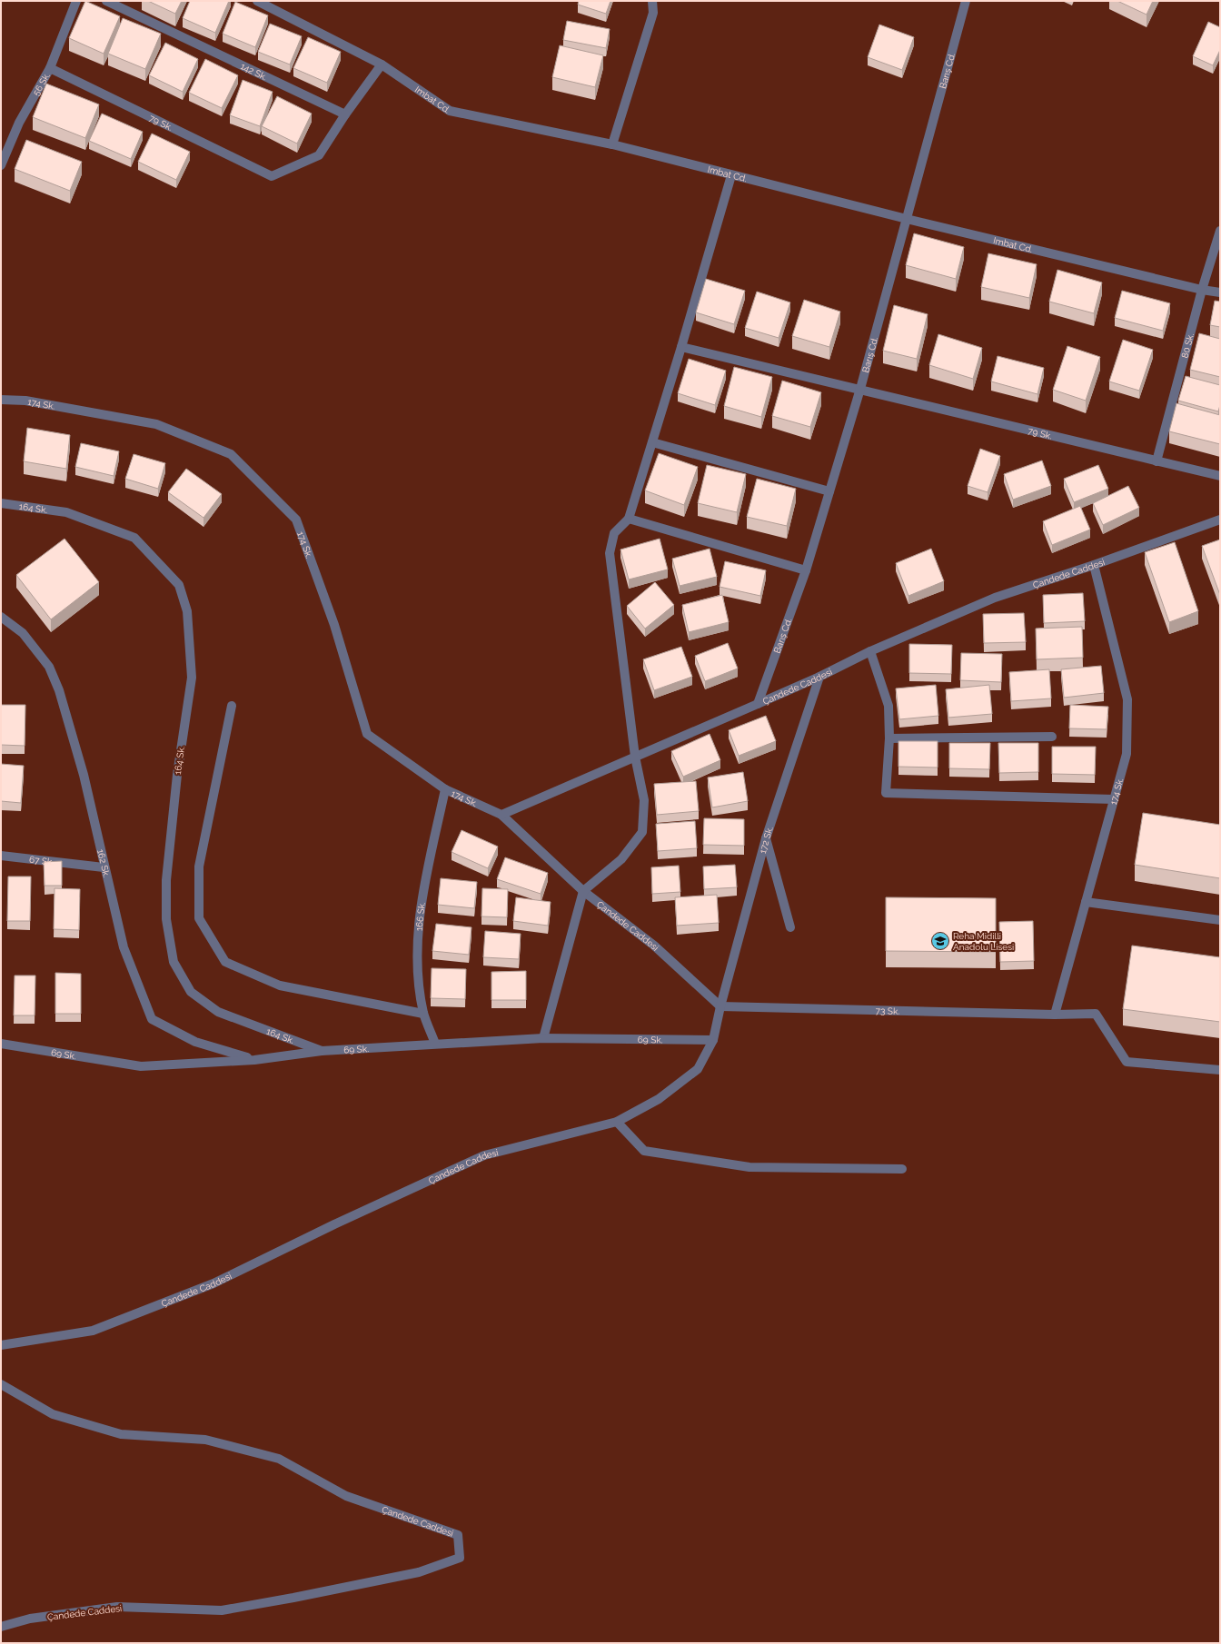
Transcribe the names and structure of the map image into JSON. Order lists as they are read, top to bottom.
{
  "streets": {
    "street": [
      "142 Sk.",
      "Barış Cd.",
      "56 Sk.",
      "Imbat Cd.",
      "79 Sk.",
      "80 Sk.",
      "174 Sk.",
      "164 Sk.",
      "Çandede Caddesi",
      "172 Sk.",
      "67 Sk.",
      "162 Sk.",
      "166 Sk.",
      "73 Sk.",
      "69 Sk."
    ]
  },
  "crossings": [
    ["142 Sk.", "79 Sk."],
    ["Barış Cd.", "Imbat Cd."],
    ["Barış Cd.", "79 Sk."],
    ["Barış Cd.", "Çandede Caddesi"],
    ["56 Sk.", "79 Sk."],
    ["Imbat Cd.", "80 Sk."],
    ["79 Sk.", "80 Sk."],
    ["174 Sk.", "Çandede Caddesi"],
    ["174 Sk.", "166 Sk."],
    ["174 Sk.", "73 Sk."],
    ["164 Sk.", "69 Sk."],
    ["Çandede Caddesi", "172 Sk."],
    ["Çandede Caddesi", "73 Sk."],
    ["Çandede Caddesi", "69 Sk."],
    ["172 Sk.", "73 Sk."],
    ["67 Sk.", "162 Sk."],
    ["162 Sk.", "69 Sk."],
    ["166 Sk.", "69 Sk."]
  ],
  "places": {
    "school or university": ["Reha Midilli Anadolu Lisesi"]
  }
}
